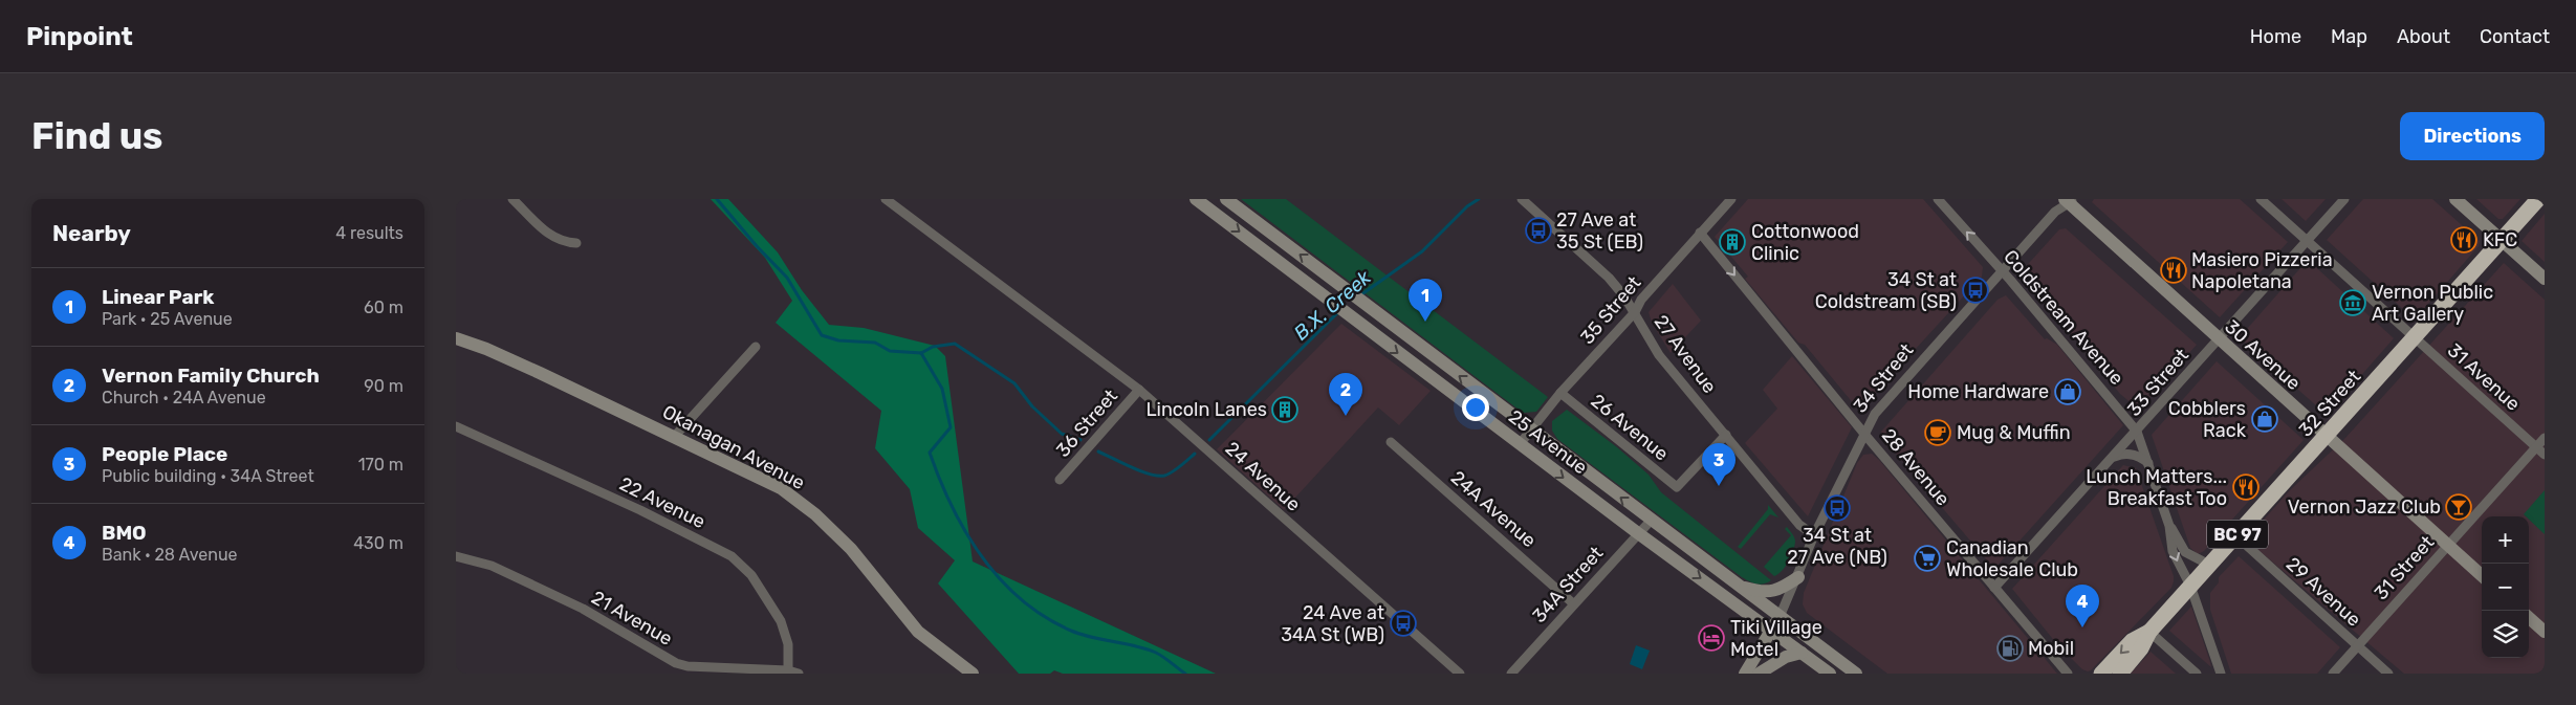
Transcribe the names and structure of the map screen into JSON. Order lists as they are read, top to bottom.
{
  "streets": {
    "highway": ["32 Street", "BC 97"],
    "main road": [
      "30 Avenue",
      "34 Street",
      "25 Avenue",
      "Okanagan Avenue"
    ],
    "street": [
      "35 Street",
      "Coldstream Avenue",
      "27 Avenue",
      "31 Avenue",
      "33 Street",
      "36 Street",
      "26 Avenue",
      "28 Avenue",
      "24 Avenue",
      "22 Avenue",
      "24A Avenue",
      "31 Street",
      "34A Street",
      "29 Avenue",
      "21 Avenue"
    ]
  },
  "crossings": [
    ["35 Street", "27 Avenue"],
    ["35 Street", "26 Avenue"],
    ["35 Street", "25 Avenue"],
    ["35 Street", "28 Avenue"],
    ["Coldstream Avenue", "34 Street"],
    ["Coldstream Avenue", "33 Street"],
    ["Coldstream Avenue", "32 Street"],
    ["27 Avenue", "34 Street"],
    ["27 Avenue", "26 Avenue"],
    ["30 Avenue", "34 Street"],
    ["30 Avenue", "33 Street"],
    ["30 Avenue", "32 Street"],
    ["30 Avenue", "31 Street"],
    ["31 Avenue", "33 Street"],
    ["31 Avenue", "32 Street"],
    ["31 Avenue", "31 Street"],
    ["34 Street", "25 Avenue"],
    ["34 Street", "28 Avenue"],
    ["33 Street", "28 Avenue"],
    ["32 Street", "29 Avenue"],
    ["36 Street", "24 Avenue"],
    ["25 Avenue", "34A Street"],
    ["22 Avenue", "21 Avenue"],
    ["24A Avenue", "34A Street"],
    ["31 Street", "29 Avenue"]
  ],
  "one_way": ["28 Avenue"],
  "water": ["B.X. Creek"],
  "places": {
    "bus stop": [
      "27 Ave at 35 St (EB)",
      "34 St at Coldstream (SB)",
      "34 St at 27 Ave (NB)",
      "24 Ave at 34A St (WB)"
    ],
    "restaurant": ["KFC", "Masiero Pizzeria Napoletana", "Lunch Matters... Breakfast Too"],
    "building": ["Cottonwood Clinic", "Lincoln Lanes"],
    "museum": ["Vernon Public Art Gallery"],
    "shop": ["Home Hardware", "Cobblers Rack"],
    "cafe": ["Mug & Muffin"],
    "bar": ["Vernon Jazz Club"],
    "supermarket": ["Canadian Wholesale Club"],
    "hotel": ["Tiki Village Motel"],
    "fuel station": ["Mobil"]
  },
  "page": {
    "header": "Pinpoint",
    "nav": [
      "Home",
      "Map",
      "About",
      "Contact"
    ],
    "buttons": "Directions",
    "title": "Find us",
    "heading": ["Nearby", "4 results"],
    "list": [
      {
        "mark": "1",
        "name": "Linear Park",
        "note": "Park · 25 Avenue",
        "value": "60 m"
      },
      {
        "mark": "2",
        "name": "Vernon Family Church",
        "note": "Church · 24A Avenue",
        "value": "90 m"
      },
      {
        "mark": "3",
        "name": "People Place",
        "note": "Public building · 34A Street",
        "value": "170 m"
      },
      {
        "mark": "4",
        "name": "BMO",
        "note": "Bank · 28 Avenue",
        "value": "430 m"
      }
    ],
    "pins": [
      "1",
      "2",
      "3",
      "4"
    ],
    "map_buttons": ["+", "−"]
  }
}
